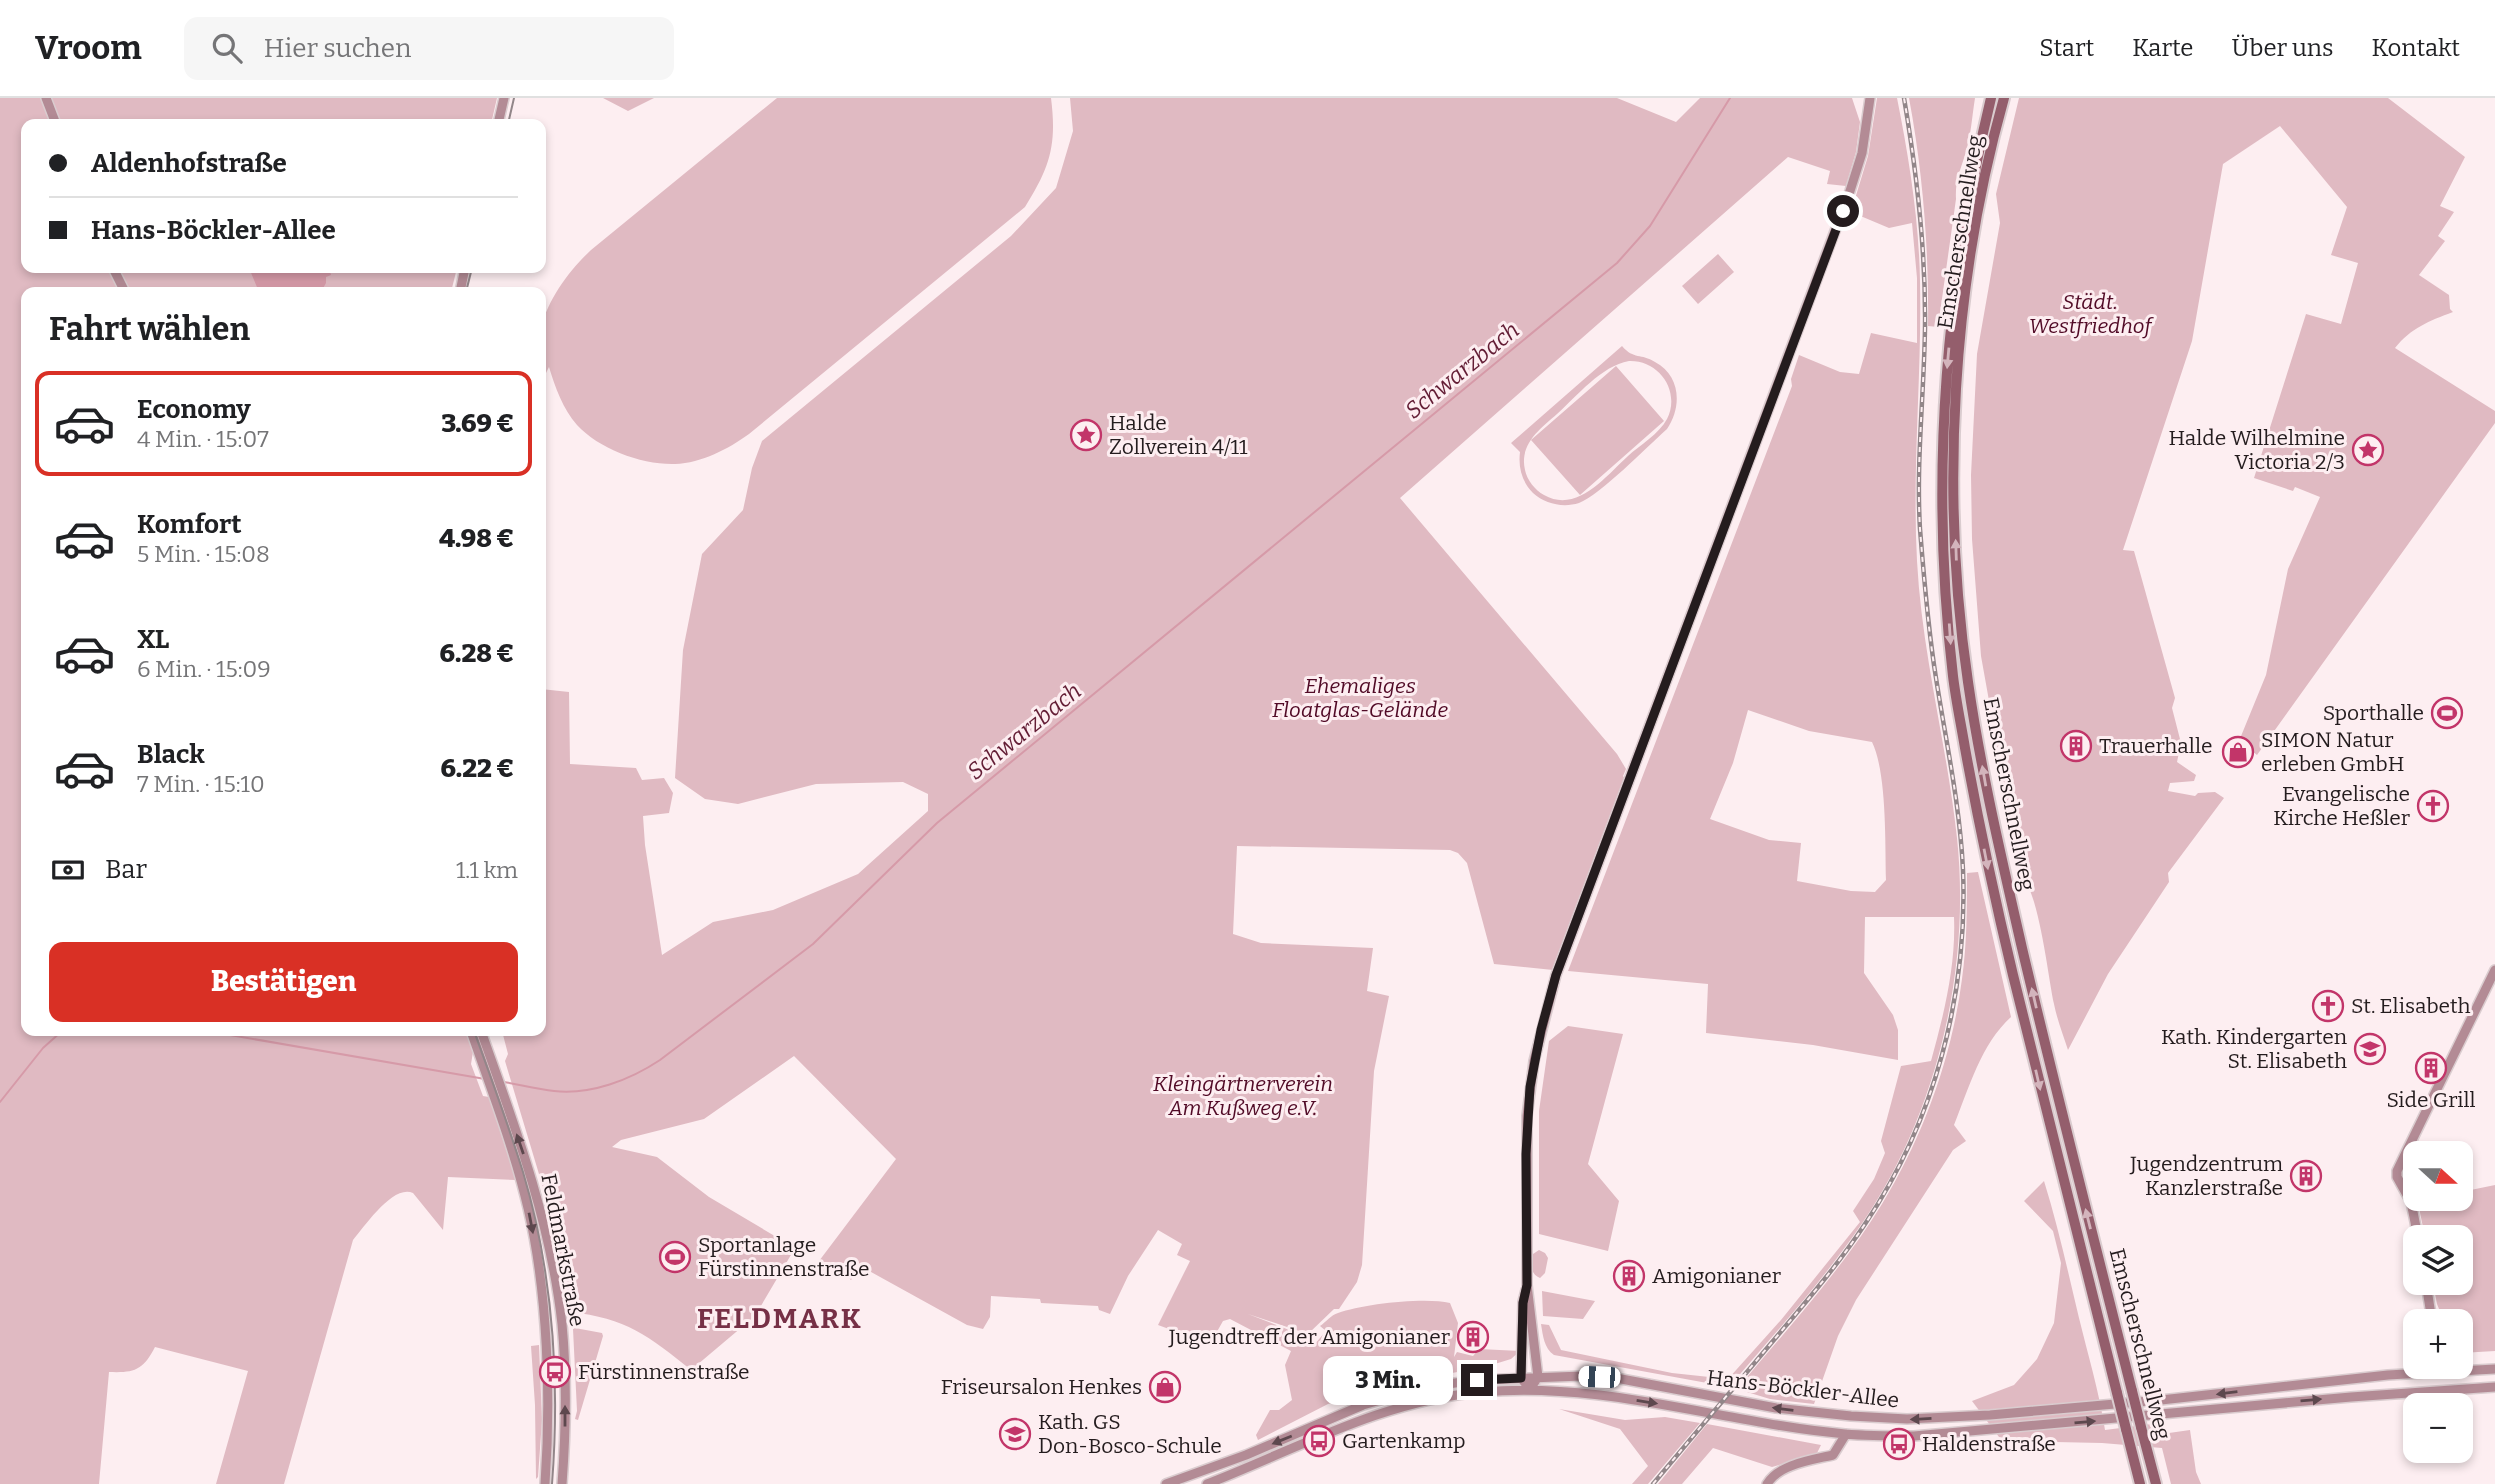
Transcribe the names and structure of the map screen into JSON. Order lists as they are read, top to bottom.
{
  "streets": {
    "highway": ["Emscherschnellweg"],
    "street": ["Feldmarkstraße", "Hans-Böckler-Allee"]
  },
  "districts": ["FELDMARK"],
  "water": ["Schwarzbach"],
  "parks": ["Städt. Westfriedhof", "Ehemaliges Floatglas-Gelände", "Kleingärtnerverein Am Kußweg e.V."],
  "places": {
    "place": ["Halde Zollverein 4/11", "Halde Wilhelmine Victoria 2/3"],
    "sports": ["Sporthalle", "Sportanlage Fürstinnenstraße"],
    "building": [
      "Trauerhalle",
      "Side Grill",
      "Jugendzentrum Kanzlerstraße",
      "Amigonianer",
      "Jugendtreff der Amigonianer"
    ],
    "shop": ["SIMON Natur erleben GmbH", "Friseursalon Henkes"],
    "church": ["Evangelische Kirche Heßler", "St. Elisabeth"],
    "school or university": ["Kath. Kindergarten St. Elisabeth", "Kath. GS Don-Bosco-Schule"],
    "bus stop": ["Fürstinnenstraße", "Gartenkamp", "Haldenstraße"]
  },
  "north": "right",
  "page": {
    "header": "Vroom",
    "search": "Hier suchen",
    "nav": [
      "Start",
      "Karte",
      "Über uns",
      "Kontakt"
    ],
    "banner": ["Aldenhofstraße", "Hans-Böckler-Allee"],
    "heading": "Fahrt wählen",
    "list": [
      {
        "name": "Economy",
        "note": "4 Min. · 15:07",
        "value": "3.69 €"
      },
      {
        "name": "Komfort",
        "note": "5 Min. · 15:08",
        "value": "4.98 €"
      },
      {
        "name": "XL",
        "note": "6 Min. · 15:09",
        "value": "6.28 €"
      },
      {
        "name": "Black",
        "note": "7 Min. · 15:10",
        "value": "6.22 €"
      }
    ],
    "pay": ["Bar", "1.1 km"],
    "buttons": "Bestätigen",
    "map_buttons": ["+", "−"],
    "bubble": "3 Min."
  }
}
